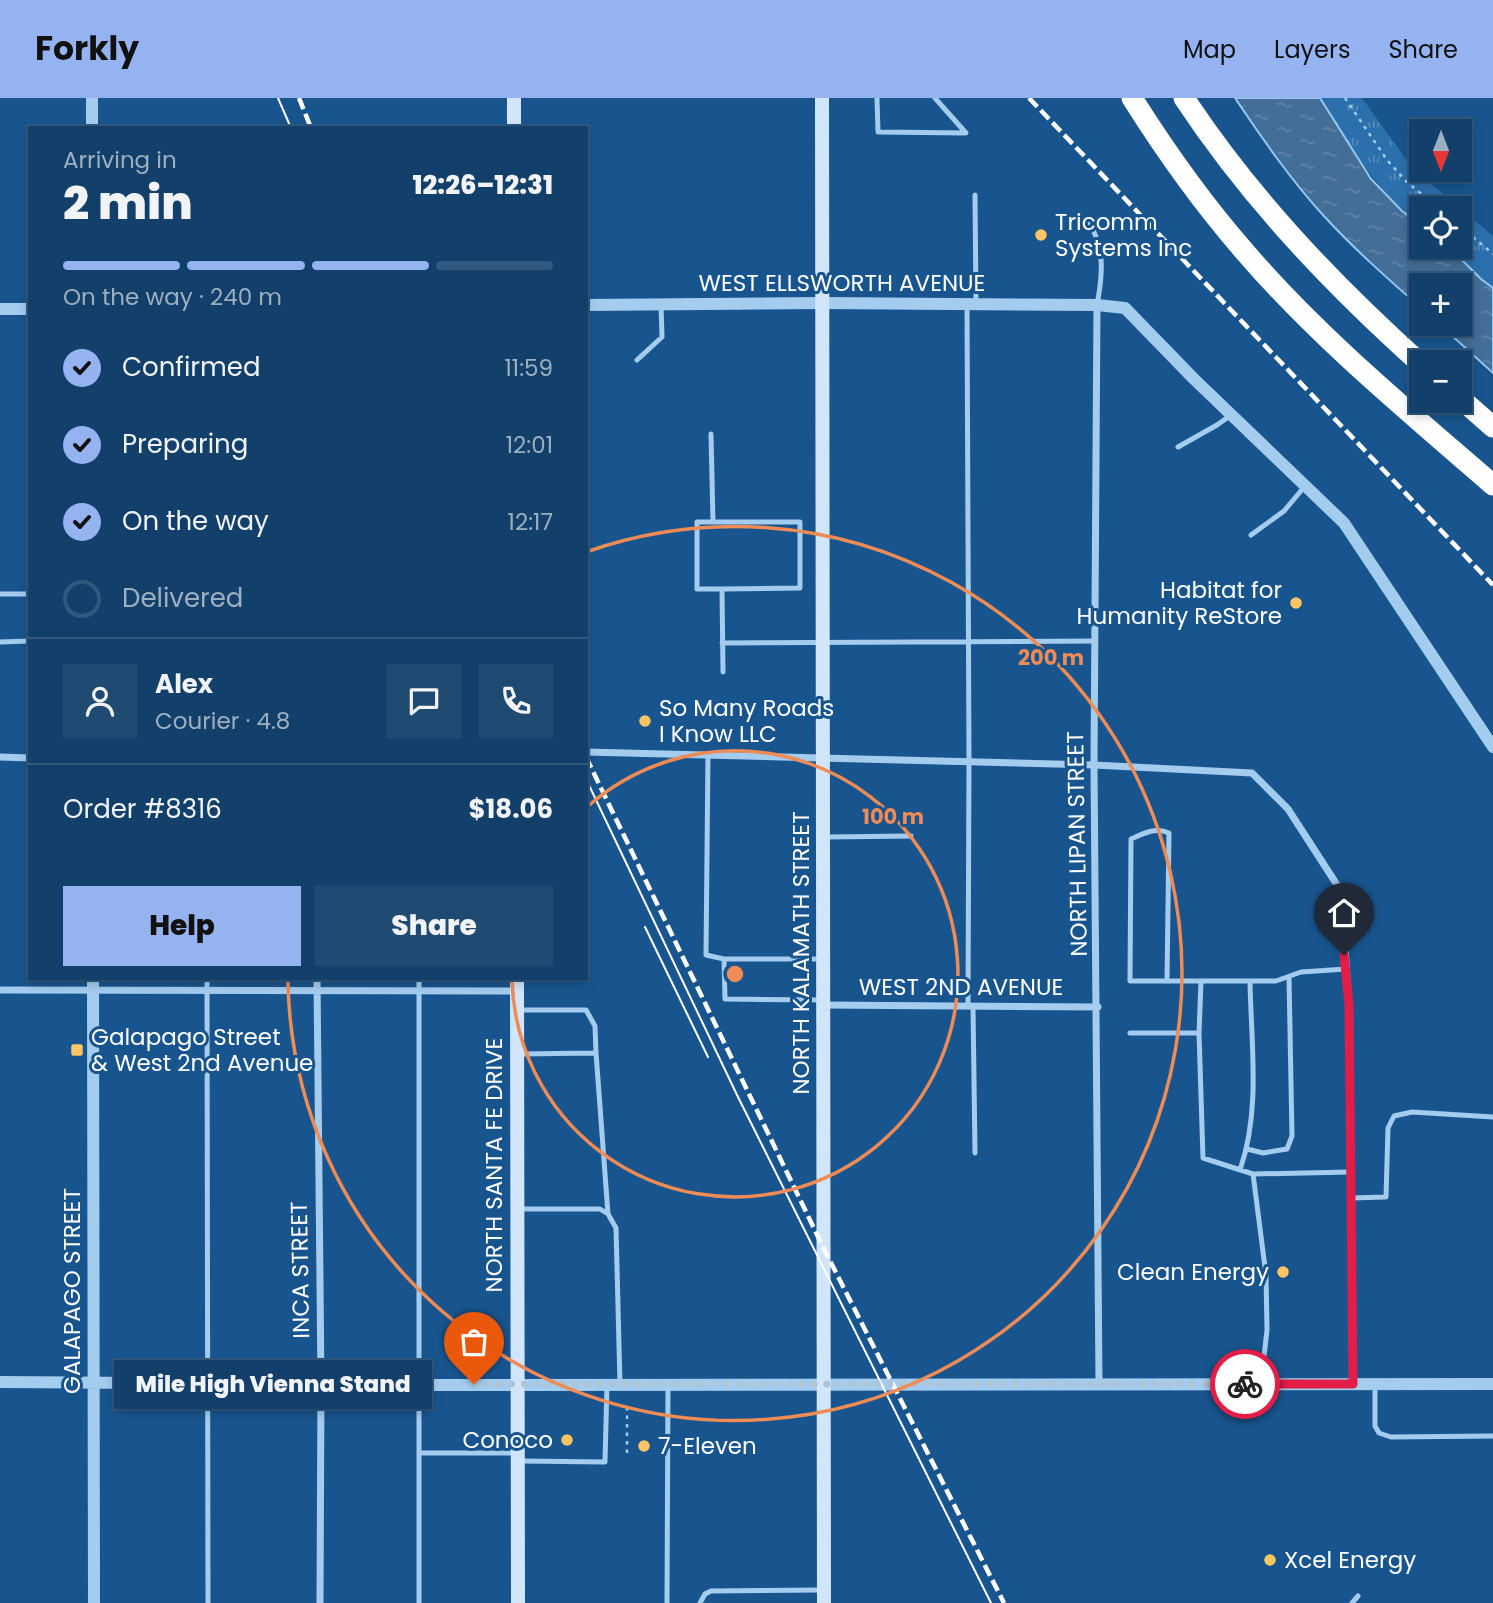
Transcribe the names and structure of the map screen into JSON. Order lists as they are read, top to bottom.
{
  "streets": {
    "main road": ["NORTH KALAMATH STREET", "NORTH SANTA FE DRIVE"],
    "street": [
      "WEST ELLSWORTH AVENUE",
      "NORTH LIPAN STREET",
      "WEST 2ND AVENUE",
      "INCA STREET",
      "GALAPAGO STREET"
    ]
  },
  "crossings": [
    ["WEST ELLSWORTH AVENUE", "NORTH LIPAN STREET"],
    ["WEST ELLSWORTH AVENUE", "NORTH KALAMATH STREET"],
    ["NORTH LIPAN STREET", "WEST 2ND AVENUE"],
    ["NORTH KALAMATH STREET", "WEST 2ND AVENUE"]
  ],
  "places": {
    "other": [
      "Tricomm Systems Inc",
      "Habitat for Humanity ReStore",
      "So Many Roads I Know LLC",
      "Clean Energy",
      "Mile High Vienna Stand",
      "Conoco",
      "7-Eleven",
      "Xcel Energy"
    ],
    "transit": ["Galapago Street & West 2nd Avenue"]
  },
  "north": "bottom",
  "page": {
    "header": "Forkly",
    "nav": ["Map", "Layers", "Share"],
    "map_buttons": ["+", "−"],
    "heading": ["2 min", "Arriving in", "12:26–12:31"],
    "panel": [
      "Alex",
      "Courier · 4.8",
      "Order #8316",
      "$18.06"
    ],
    "bar": "On the way · 240 m",
    "list": [
      ["Confirmed", "11:59"],
      ["Preparing", "12:01"],
      ["On the way", "12:17"],
      "Delivered"
    ],
    "buttons": ["Help", "Share"],
    "bubble": "Mile High Vienna Stand"
  },
  "rings": ["200 m", "100 m"]
}
